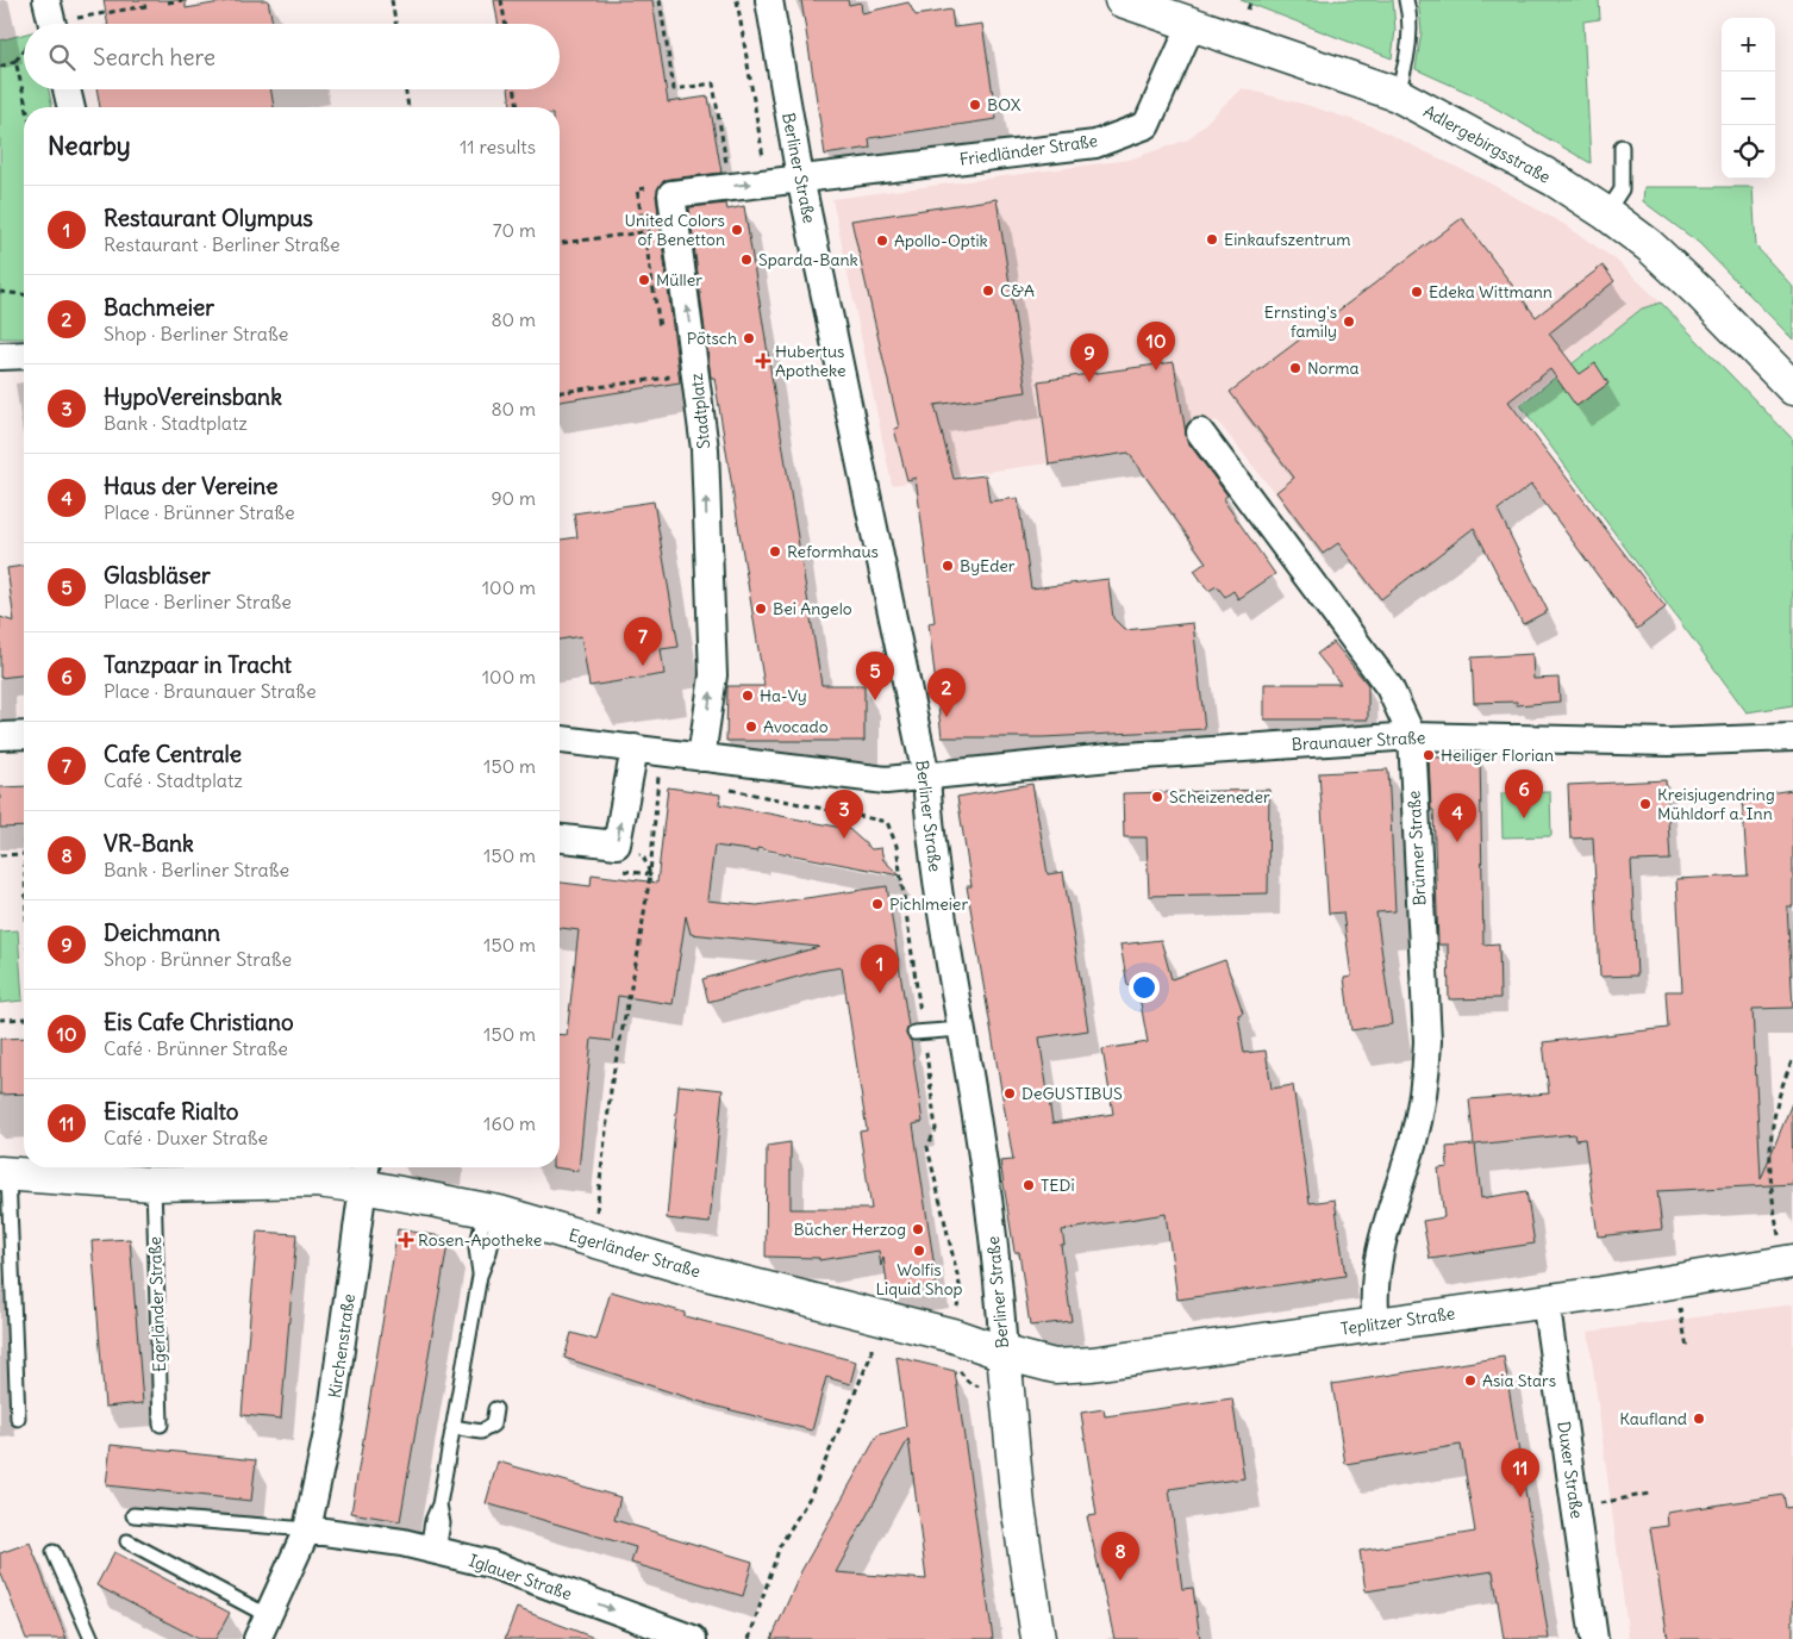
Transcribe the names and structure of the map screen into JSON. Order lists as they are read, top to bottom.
{
  "streets": {
    "street": [
      "Adlergebirgsstraße",
      "Friedländer Straße",
      "Berliner Straße",
      "Stadtplatz",
      "Braunauer Straße",
      "Brünner Straße",
      "Egerländer Straße",
      "Teplitzer Straße",
      "Kirchenstraße",
      "Duxer Straße",
      "Iglauer Straße"
    ]
  },
  "crossings": [
    ["Adlergebirgsstraße", "Friedländer Straße"],
    ["Friedländer Straße", "Berliner Straße"],
    ["Friedländer Straße", "Stadtplatz"],
    ["Berliner Straße", "Stadtplatz"],
    ["Berliner Straße", "Braunauer Straße"],
    ["Berliner Straße", "Egerländer Straße"],
    ["Berliner Straße", "Teplitzer Straße"],
    ["Braunauer Straße", "Brünner Straße"],
    ["Brünner Straße", "Teplitzer Straße"],
    ["Egerländer Straße", "Teplitzer Straße"],
    ["Egerländer Straße", "Kirchenstraße"],
    ["Teplitzer Straße", "Duxer Straße"],
    ["Kirchenstraße", "Iglauer Straße"]
  ],
  "one_way": ["Stadtplatz", "Iglauer Straße"],
  "places": {
    "other": [
      "BOX",
      "United Colors of Benetton",
      "Einkaufszentrum",
      "Apollo-Optik",
      "Sparda-Bank",
      "Müller",
      "C&A",
      "Edeka Wittmann",
      "Ernsting's family",
      "Pötsch",
      "Norma",
      "Reformhaus",
      "ByEder",
      "Bei Angelo",
      "Ha-Vy",
      "Avocado",
      "Heiliger Florian",
      "Scheizeneder",
      "Kreisjugendring Mühldorf a. Inn",
      "Pichlmeier",
      "DeGUSTIBUS",
      "TEDi",
      "Bücher Herzog",
      "Wolfis Liquid Shop",
      "Asia Stars",
      "Kaufland"
    ],
    "health": ["Hubertus Apotheke", "Rosen-Apotheke"]
  },
  "page": {
    "map_buttons": ["+", "−"],
    "search": "Search here",
    "heading": ["Nearby", "11 results"],
    "list": [
      {
        "mark": "1",
        "name": "Restaurant Olympus",
        "note": "Restaurant · Berliner Straße",
        "value": "70 m"
      },
      {
        "mark": "2",
        "name": "Bachmeier",
        "note": "Shop · Berliner Straße",
        "value": "80 m"
      },
      {
        "mark": "3",
        "name": "HypoVereinsbank",
        "note": "Bank · Stadtplatz",
        "value": "80 m"
      },
      {
        "mark": "4",
        "name": "Haus der Vereine",
        "note": "Place · Brünner Straße",
        "value": "90 m"
      },
      {
        "mark": "5",
        "name": "Glasbläser",
        "note": "Place · Berliner Straße",
        "value": "100 m"
      },
      {
        "mark": "6",
        "name": "Tanzpaar in Tracht",
        "note": "Place · Braunauer Straße",
        "value": "100 m"
      },
      {
        "mark": "7",
        "name": "Cafe Centrale",
        "note": "Café · Stadtplatz",
        "value": "150 m"
      },
      {
        "mark": "8",
        "name": "VR-Bank",
        "note": "Bank · Berliner Straße",
        "value": "150 m"
      },
      {
        "mark": "9",
        "name": "Deichmann",
        "note": "Shop · Brünner Straße",
        "value": "150 m"
      },
      {
        "mark": "10",
        "name": "Eis Cafe Christiano",
        "note": "Café · Brünner Straße",
        "value": "150 m"
      },
      {
        "mark": "11",
        "name": "Eiscafe Rialto",
        "note": "Café · Duxer Straße",
        "value": "160 m"
      }
    ],
    "pins": [
      "10",
      "9",
      "7",
      "5",
      "2",
      "6",
      "3",
      "4",
      "1",
      "11",
      "8"
    ]
  }
}
